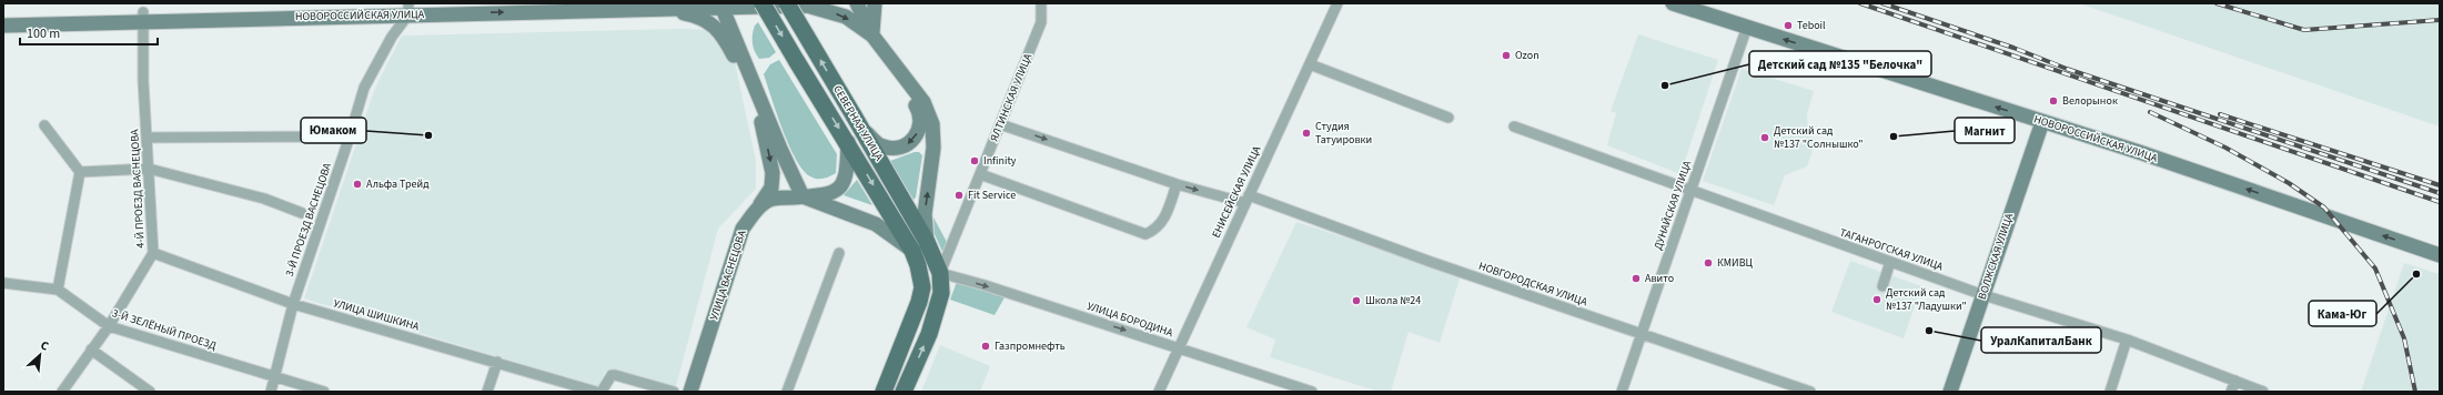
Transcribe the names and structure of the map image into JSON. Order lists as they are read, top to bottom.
{
  "streets": {
    "main road": [
      "НОВОРОССИЙСКАЯ УЛИЦА",
      "ЯЛТИНСКАЯ УЛИЦА",
      "СЕВЕРНАЯ УЛИЦА",
      "ВОЛЖСКАЯ УЛИЦА",
      "УЛИЦА ВАСНЕЦОВА"
    ],
    "street": [
      "4-Й ПРОЕЗД ВАСНЕЦОВА",
      "ЕНИСЕЙСКАЯ УЛИЦА",
      "ДУНАЙСКАЯ УЛИЦА",
      "3-Й ПРОЕЗД ВАСНЕЦОВА",
      "ТАГАНРОГСКАЯ УЛИЦА",
      "НОВГОРОДСКАЯ УЛИЦА",
      "УЛИЦА ШИШКИНА",
      "УЛИЦА БОРОДИНА",
      "3-Й ЗЕЛЁНЫЙ ПРОЕЗД"
    ]
  },
  "crossings": [
    ["НОВОРОССИЙСКАЯ УЛИЦА", "СЕВЕРНАЯ УЛИЦА"],
    ["НОВОРОССИЙСКАЯ УЛИЦА", "4-Й ПРОЕЗД ВАСНЕЦОВА"],
    ["НОВОРОССИЙСКАЯ УЛИЦА", "ДУНАЙСКАЯ УЛИЦА"],
    ["НОВОРОССИЙСКАЯ УЛИЦА", "3-Й ПРОЕЗД ВАСНЕЦОВА"],
    ["НОВОРОССИЙСКАЯ УЛИЦА", "ВОЛЖСКАЯ УЛИЦА"],
    ["ЯЛТИНСКАЯ УЛИЦА", "СЕВЕРНАЯ УЛИЦА"],
    ["ЯЛТИНСКАЯ УЛИЦА", "НОВГОРОДСКАЯ УЛИЦА"],
    ["ЯЛТИНСКАЯ УЛИЦА", "УЛИЦА БОРОДИНА"],
    ["СЕВЕРНАЯ УЛИЦА", "УЛИЦА ВАСНЕЦОВА"],
    ["СЕВЕРНАЯ УЛИЦА", "УЛИЦА БОРОДИНА"],
    ["4-Й ПРОЕЗД ВАСНЕЦОВА", "УЛИЦА ШИШКИНА"],
    ["4-Й ПРОЕЗД ВАСНЕЦОВА", "3-Й ЗЕЛЁНЫЙ ПРОЕЗД"],
    ["ЕНИСЕЙСКАЯ УЛИЦА", "НОВГОРОДСКАЯ УЛИЦА"],
    ["ЕНИСЕЙСКАЯ УЛИЦА", "УЛИЦА БОРОДИНА"],
    ["ДУНАЙСКАЯ УЛИЦА", "ТАГАНРОГСКАЯ УЛИЦА"],
    ["ДУНАЙСКАЯ УЛИЦА", "НОВГОРОДСКАЯ УЛИЦА"],
    ["3-Й ПРОЕЗД ВАСНЕЦОВА", "УЛИЦА ШИШКИНА"],
    ["3-Й ПРОЕЗД ВАСНЕЦОВА", "3-Й ЗЕЛЁНЫЙ ПРОЕЗД"],
    ["ТАГАНРОГСКАЯ УЛИЦА", "ВОЛЖСКАЯ УЛИЦА"]
  ],
  "one_way": ["УЛИЦА БОРОДИНА"],
  "places": [
    "Teboil",
    "Ozon",
    "Детский сад №135 \"Белочка\"",
    "Велорынок",
    "Студия Татуировки",
    "Юмаком",
    "Магнит",
    "Детский сад №137 \"Солнышко\"",
    "Infinity",
    "Альфа Трейд",
    "Fit Service",
    "КМИВЦ",
    "Кама-Юг",
    "Авито",
    "Детский сад №137 \"Ладушки\"",
    "Школа №24",
    "УралКапиталБанк",
    "Газпромнефть"
  ],
  "scale_bar": "100 m",
  "north": "top right"
}
